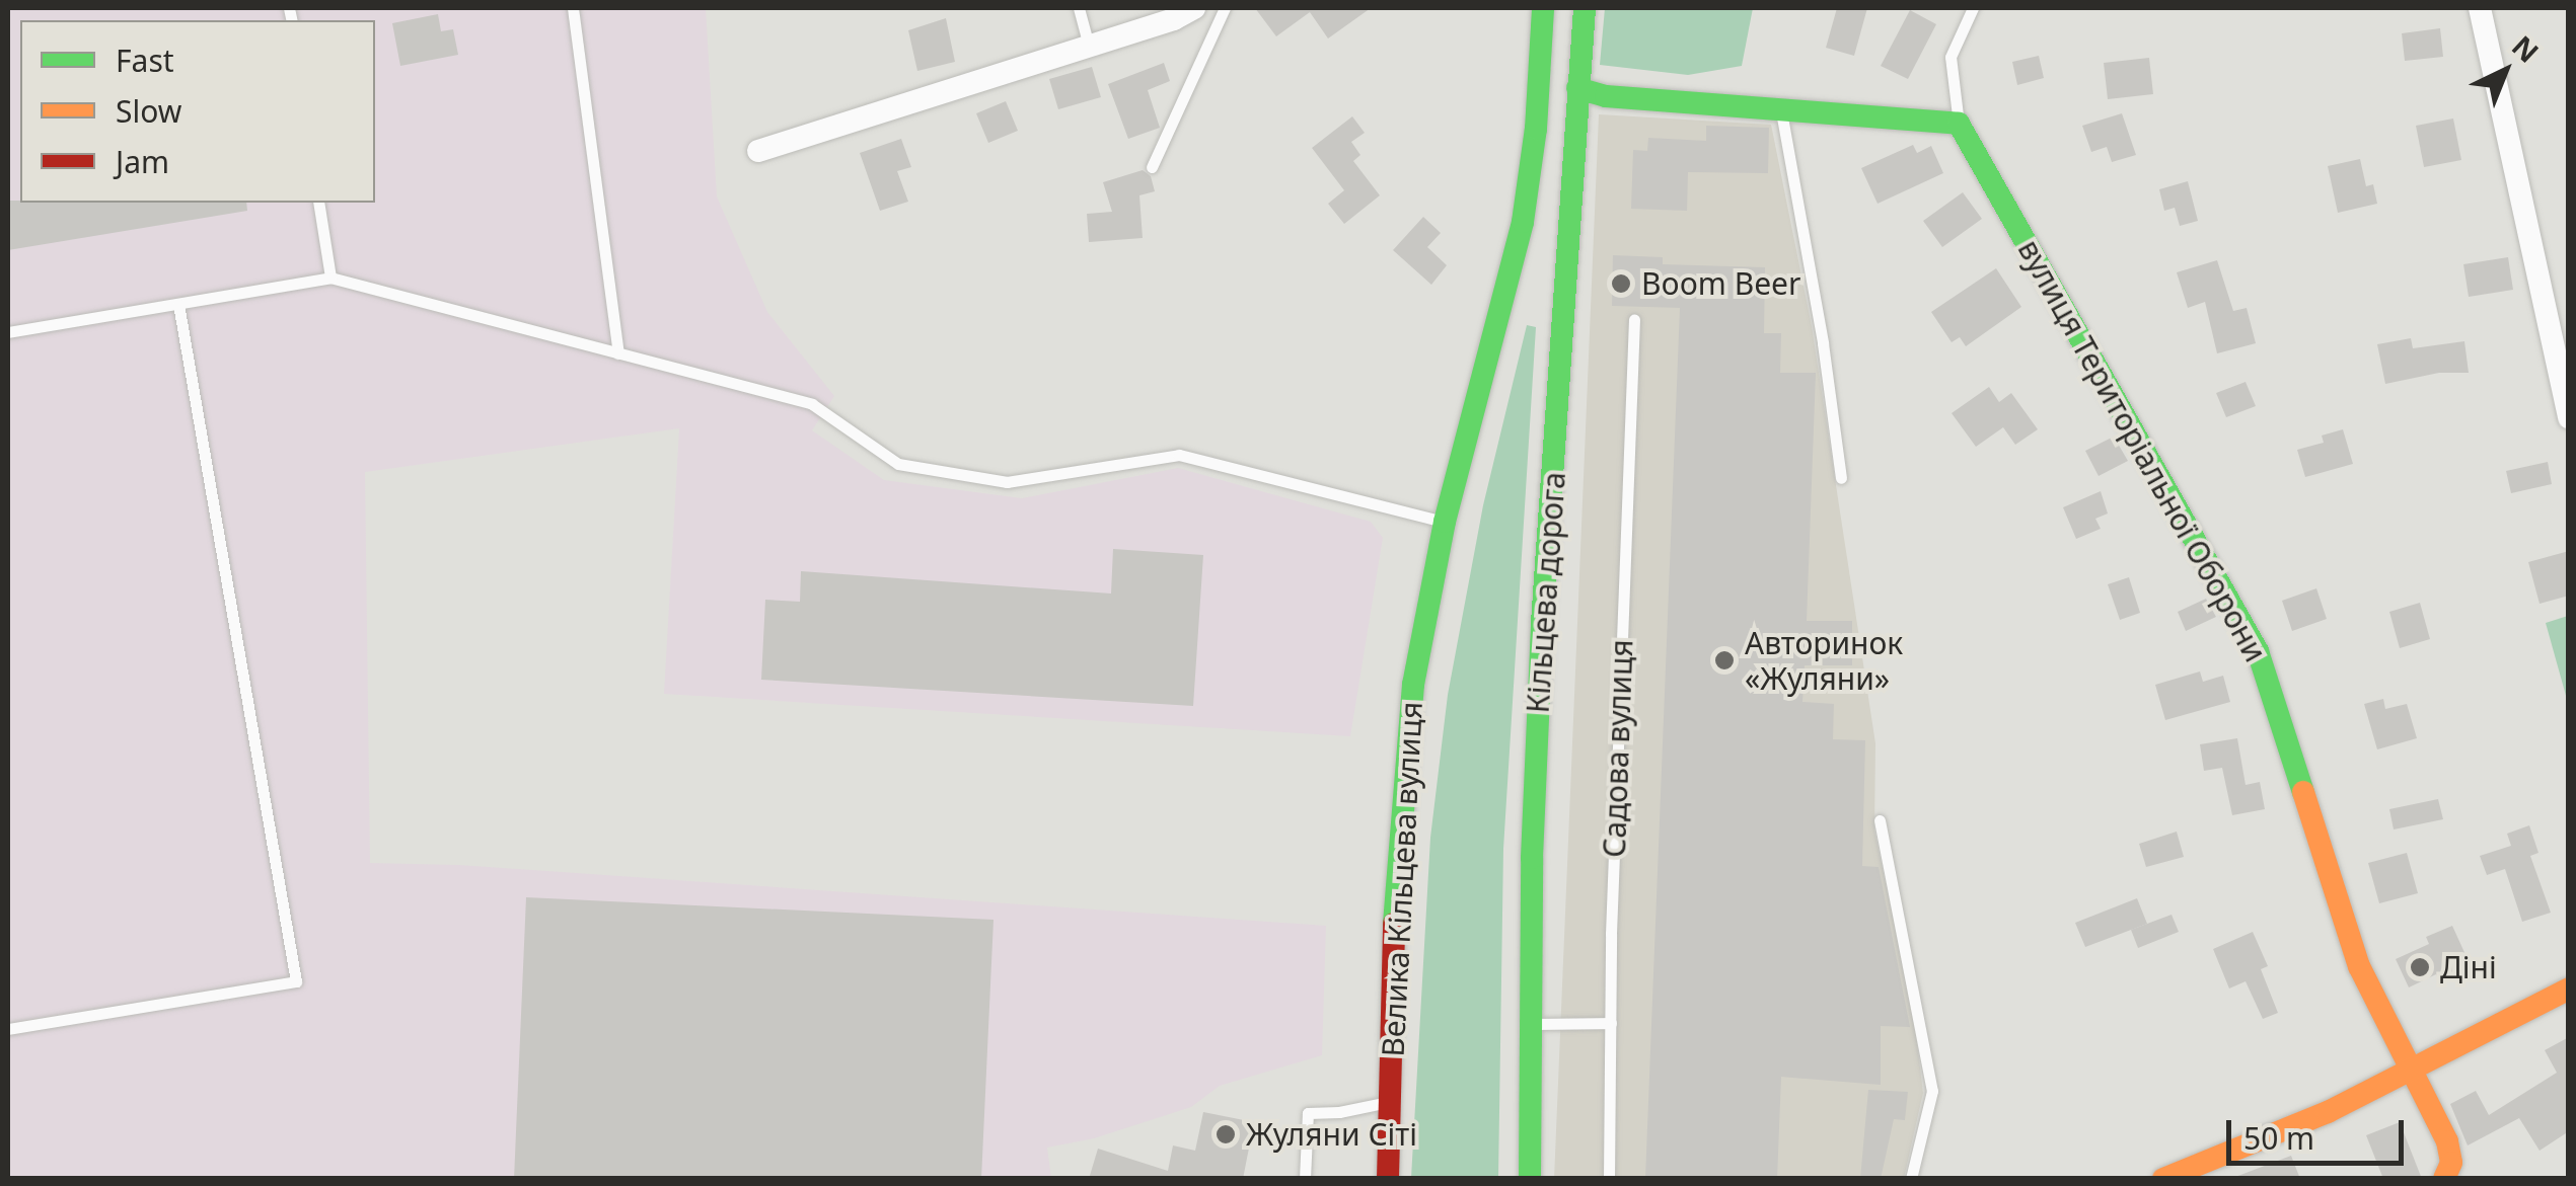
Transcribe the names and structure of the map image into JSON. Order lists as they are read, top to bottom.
{
  "streets": {
    "main road": ["вулиця Територіальної Оборони", "Кільцева дорога", "Велика Кільцева вулиця"],
    "lane": ["Садова вулиця"]
  },
  "places": [
    "Boom Beer",
    "Авторинок «Жуляни»",
    "Діні",
    "Жуляни Сіті"
  ],
  "legend": ["Fast", "Slow", "Jam"],
  "scale_bar": "50 m",
  "north": "top right"
}
